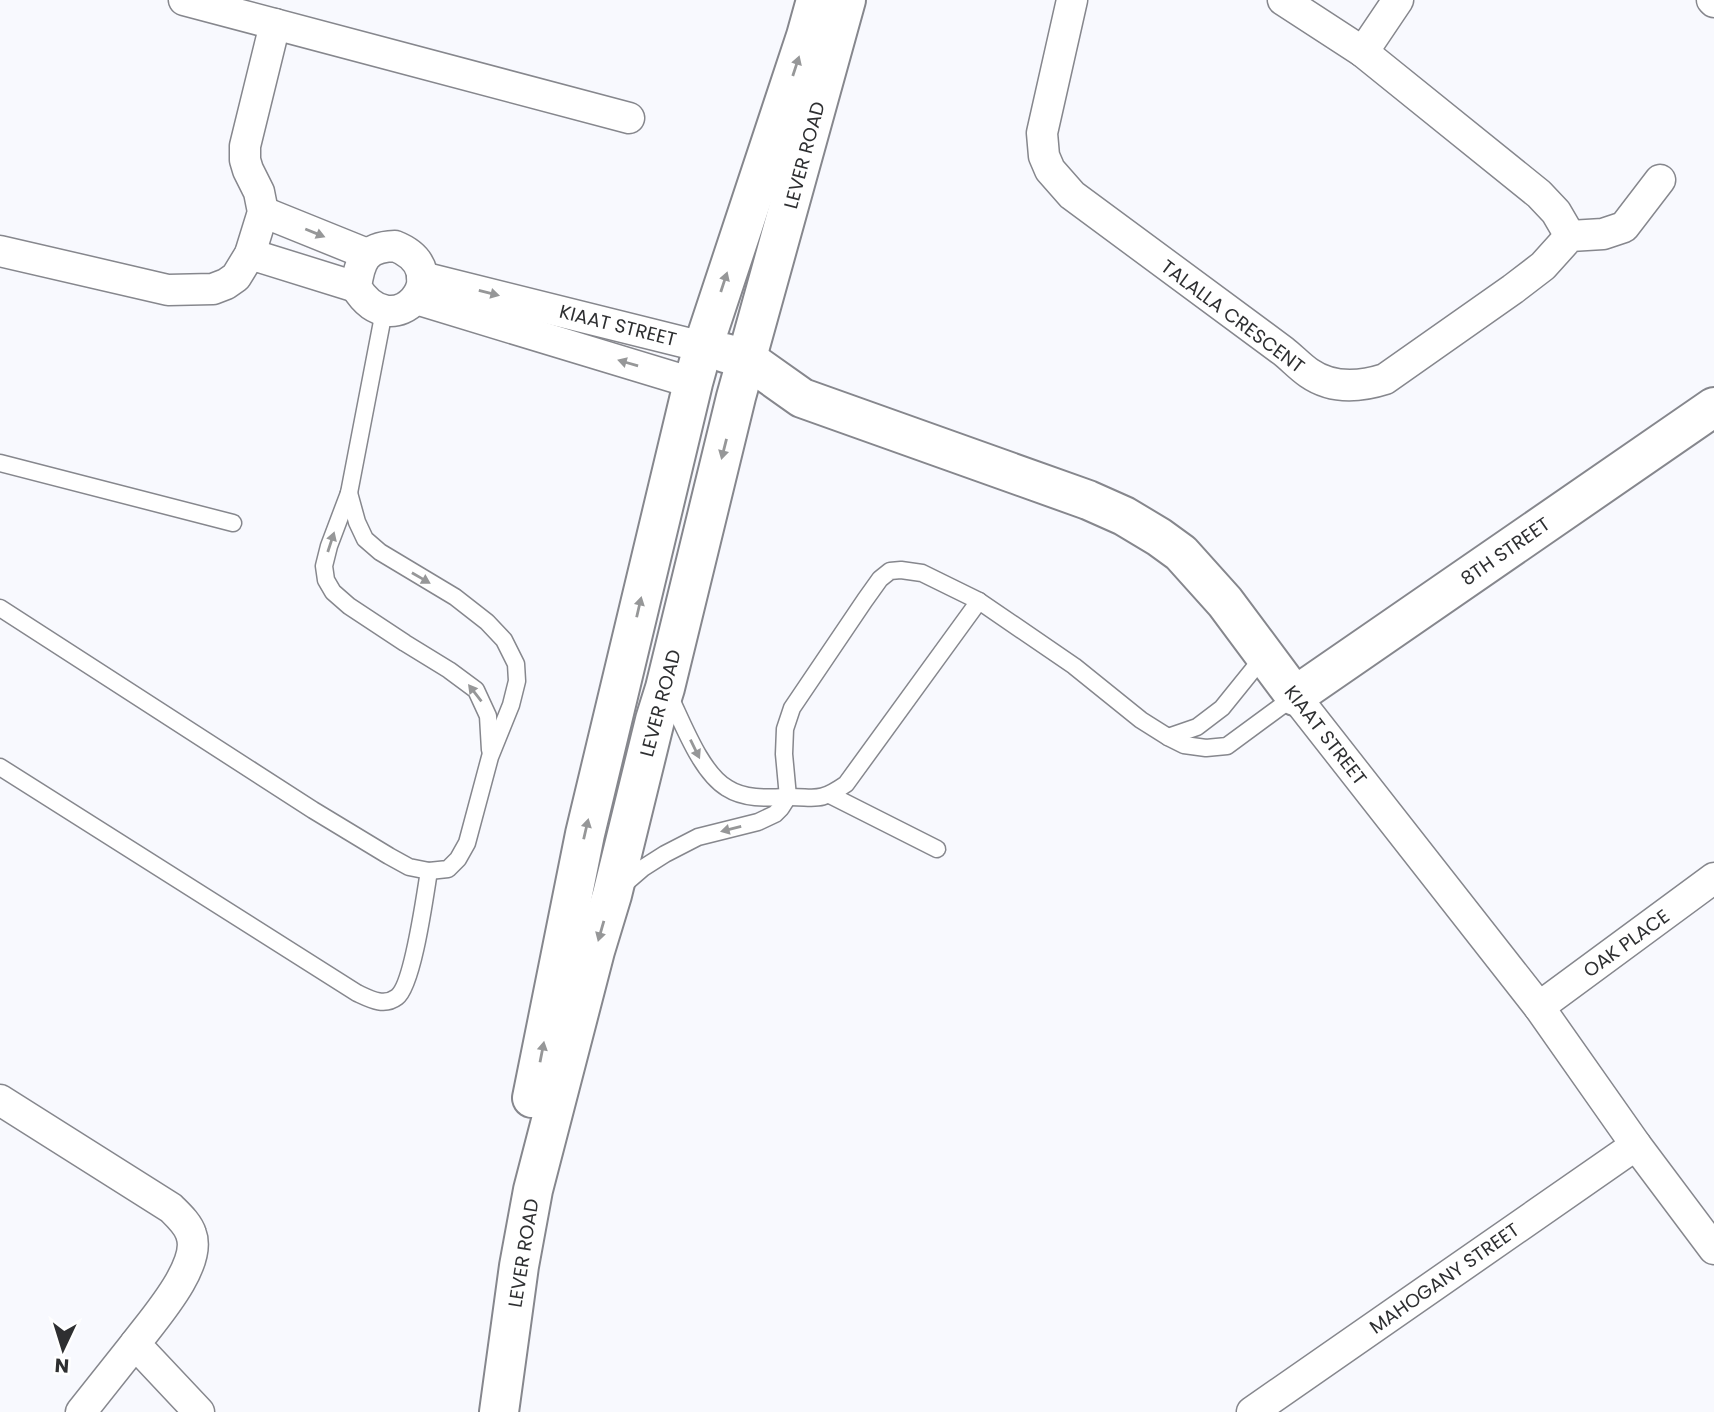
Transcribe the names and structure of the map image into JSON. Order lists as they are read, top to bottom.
{
  "streets": {
    "main road": ["LEVER ROAD", "KIAAT STREET", "8TH STREET"],
    "street": ["TALALLA CRESCENT", "OAK PLACE", "MAHOGANY STREET"]
  },
  "crossings": [
    ["LEVER ROAD", "KIAAT STREET"],
    ["KIAAT STREET", "8TH STREET"],
    ["KIAAT STREET", "OAK PLACE"],
    ["KIAAT STREET", "MAHOGANY STREET"]
  ],
  "north": "bottom"
}
